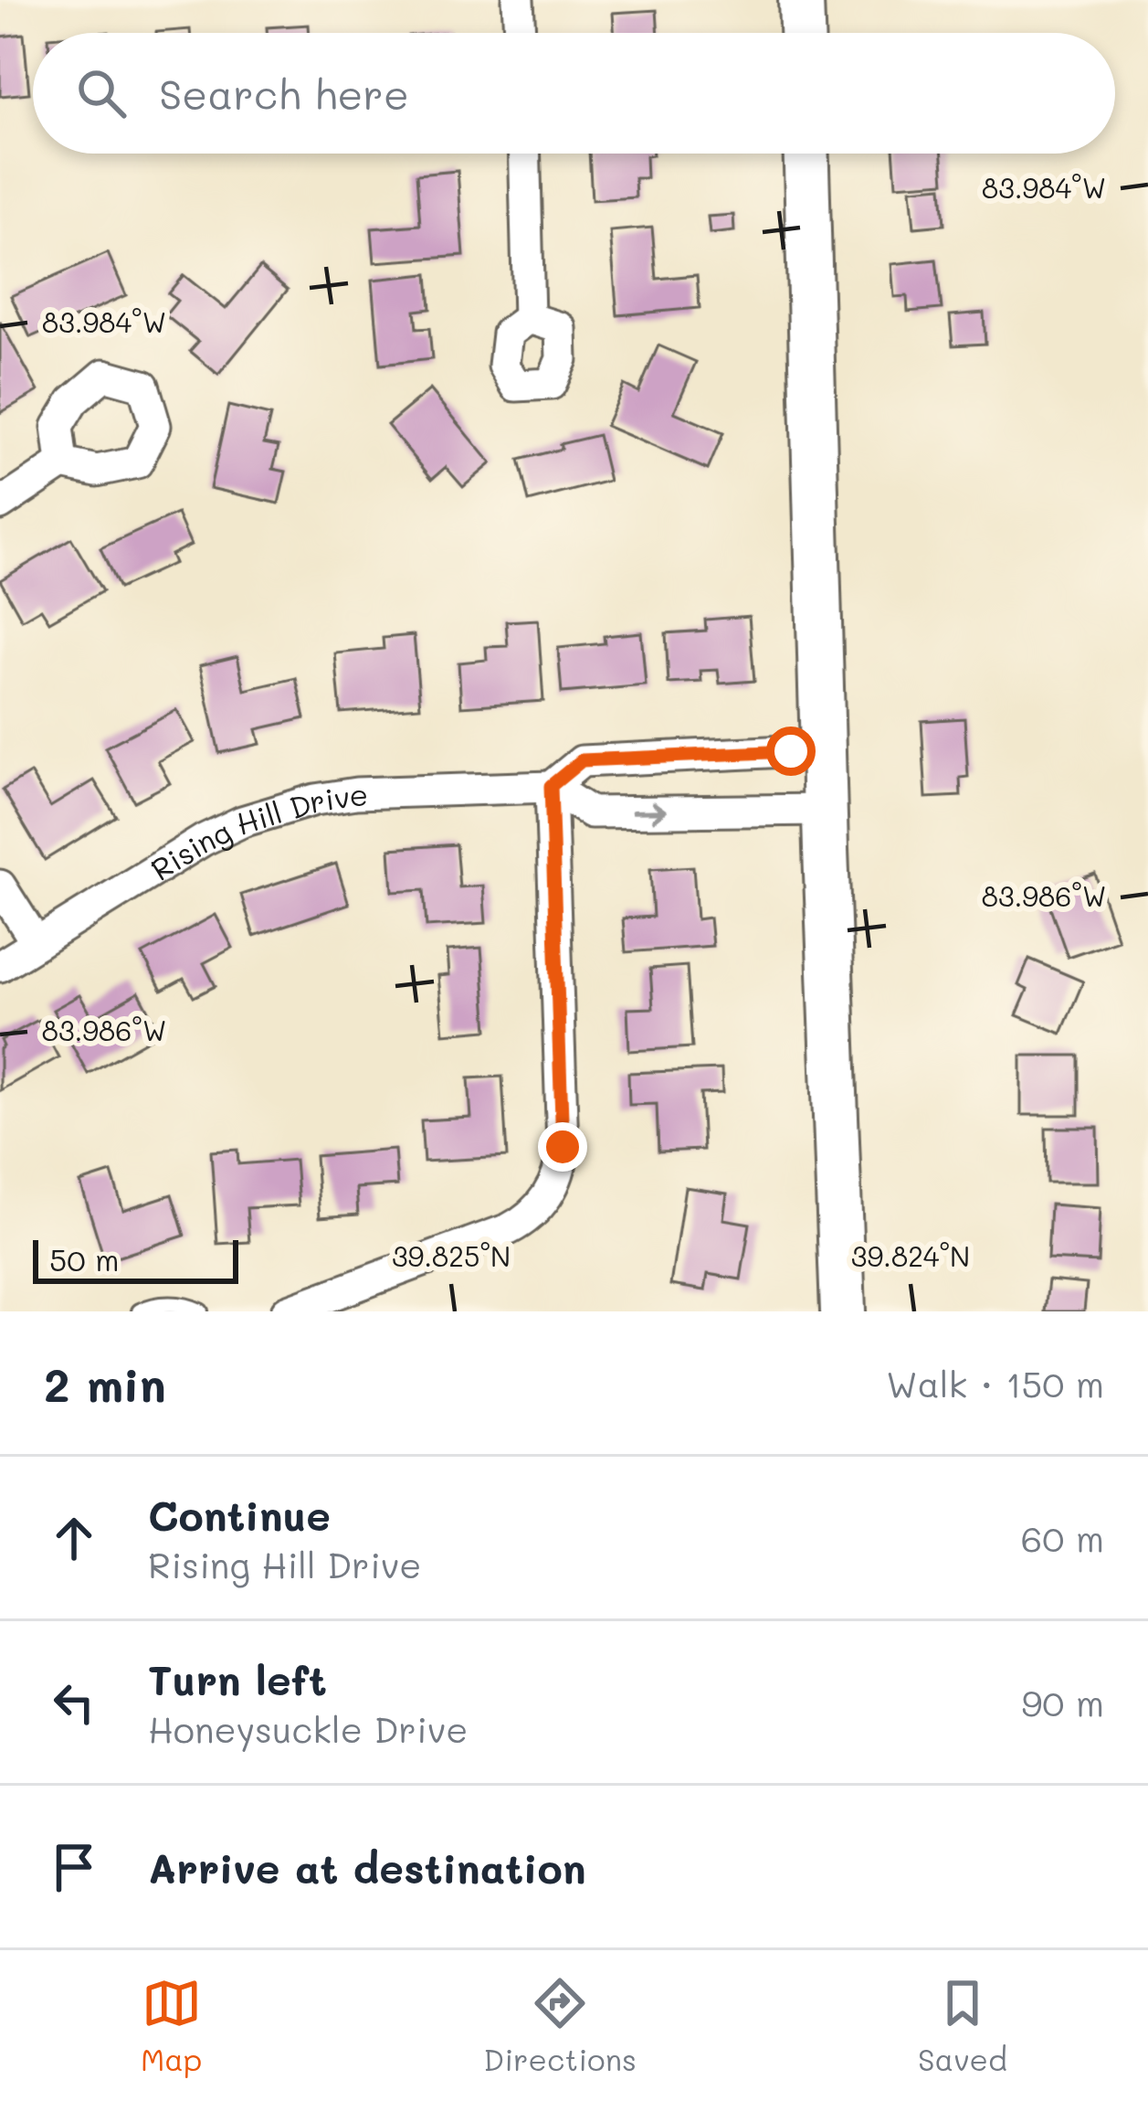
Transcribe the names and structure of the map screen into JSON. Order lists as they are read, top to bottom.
{
  "streets": {
    "street": ["Rising Hill Drive"]
  },
  "scale_bar": "50 m",
  "page": {
    "search": "Search here",
    "scale": "50 m",
    "heading": ["2 min", "Walk · 150 m"],
    "list": [
      ["Continue", "Rising Hill Drive", "60 m"],
      ["Turn left", "Honeysuckle Drive", "90 m"],
      "Arrive at destination"
    ],
    "nav": ["Map", "Directions", "Saved"]
  },
  "coordinates": [
    "83.984°W",
    "83.986°W",
    "39.825°N",
    "39.824°N"
  ]
}
